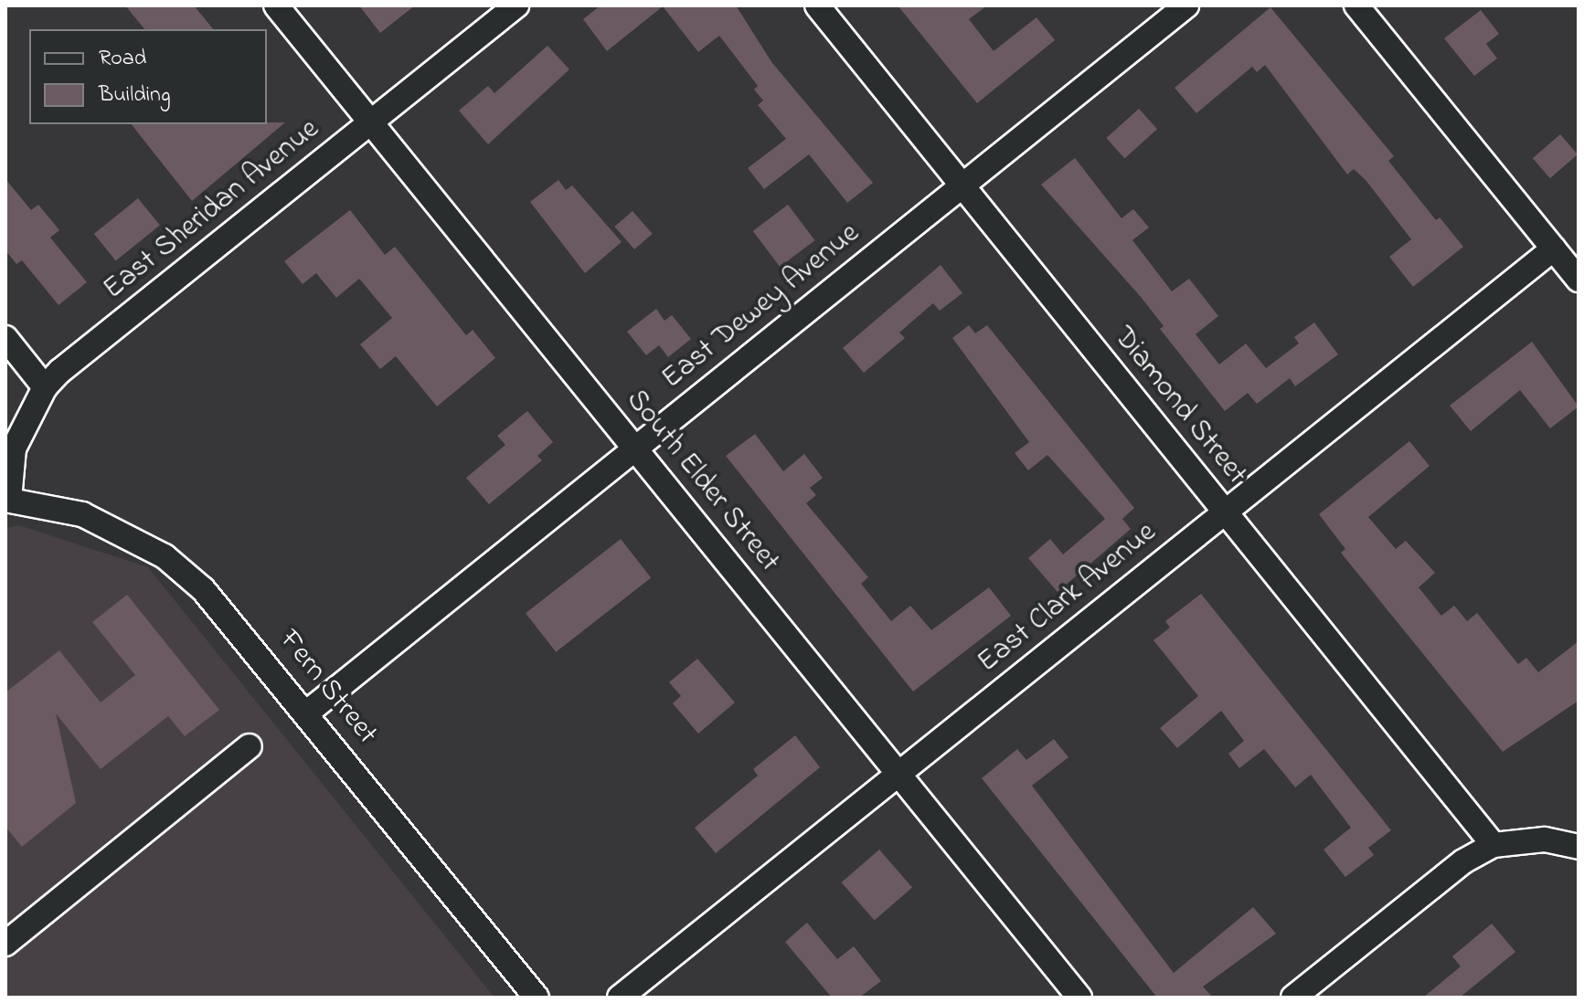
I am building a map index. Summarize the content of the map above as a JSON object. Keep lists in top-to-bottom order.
{
  "streets": {
    "street": [
      "East Sheridan Avenue",
      "East Dewey Avenue",
      "Diamond Street",
      "South Elder Street",
      "East Clark Avenue",
      "Fern Street"
    ]
  },
  "crossings": [
    ["East Sheridan Avenue", "South Elder Street"],
    ["East Sheridan Avenue", "Fern Street"],
    ["East Dewey Avenue", "Diamond Street"],
    ["East Dewey Avenue", "South Elder Street"],
    ["East Dewey Avenue", "Fern Street"],
    ["Diamond Street", "East Clark Avenue"],
    ["South Elder Street", "East Clark Avenue"]
  ],
  "legend": ["Road", "Building"]
}
